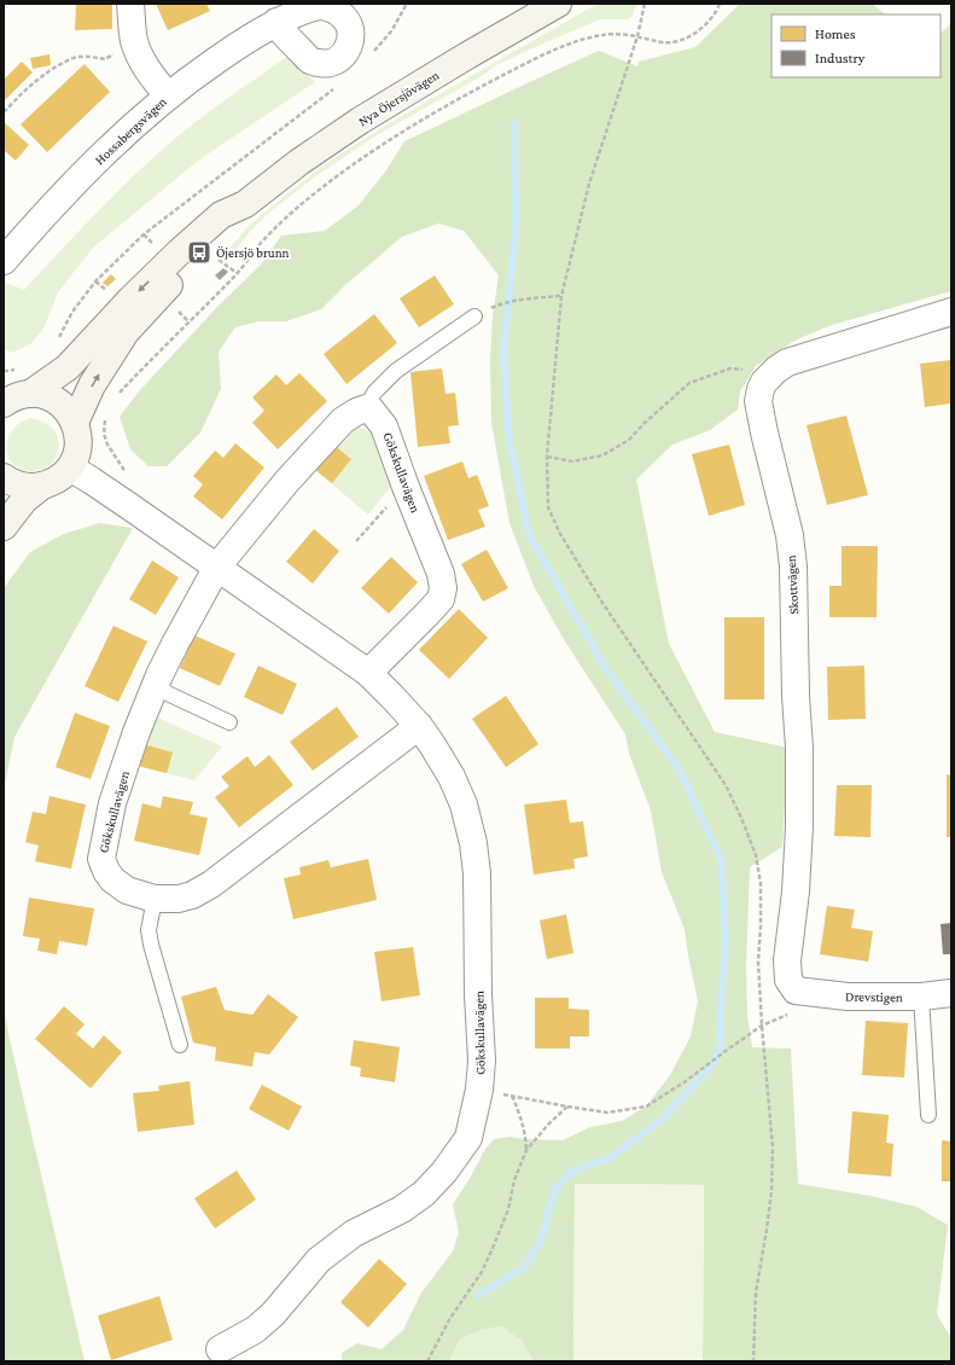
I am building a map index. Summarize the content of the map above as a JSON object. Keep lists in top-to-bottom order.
{
  "streets": {
    "street": [
      "Nya Öjersjövägen",
      "Hossabergsvägen",
      "Gökskullavägen",
      "Skottvägen",
      "Drevstigen"
    ]
  },
  "crossings": [
    ["Nya Öjersjövägen", "Gökskullavägen"],
    ["Skottvägen", "Drevstigen"]
  ],
  "places": {
    "bus stop": ["Öjersjö brunn"]
  },
  "legend": ["Homes", "Industry"]
}
